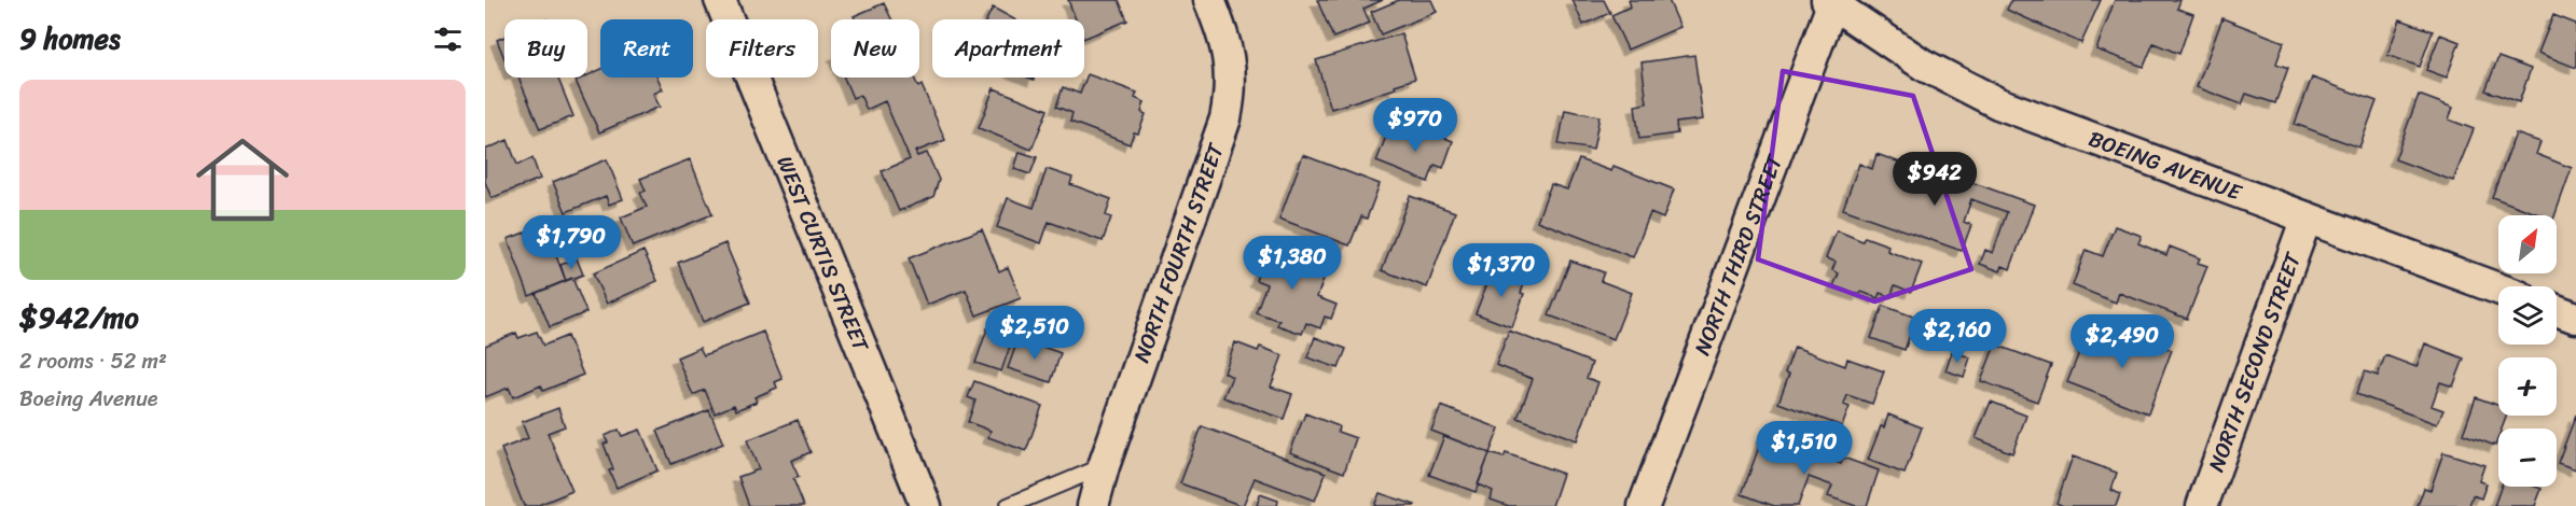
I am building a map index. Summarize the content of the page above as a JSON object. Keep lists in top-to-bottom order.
{
  "streets": {
    "street": [
      "BOEING AVENUE",
      "WEST CURTIS STREET",
      "NORTH FOURTH STREET",
      "NORTH THIRD STREET",
      "NORTH SECOND STREET"
    ]
  },
  "crossings": [
    ["BOEING AVENUE", "NORTH THIRD STREET"],
    ["BOEING AVENUE", "NORTH SECOND STREET"]
  ],
  "north": "top right",
  "page": {
    "heading": "9 homes",
    "chip": [
      "Buy",
      "Rent",
      "Filters",
      "New",
      "Apartment"
    ],
    "list": [
      {
        "name": "$942/mo",
        "note": "2 rooms · 52 m² · Boeing Avenue"
      }
    ],
    "price": [
      "$970",
      "$942",
      "$1,790",
      "$1,380",
      "$1,370",
      "$2,510",
      "$2,160",
      "$2,490",
      "$1,510"
    ],
    "map_buttons": ["+", "−"]
  }
}
